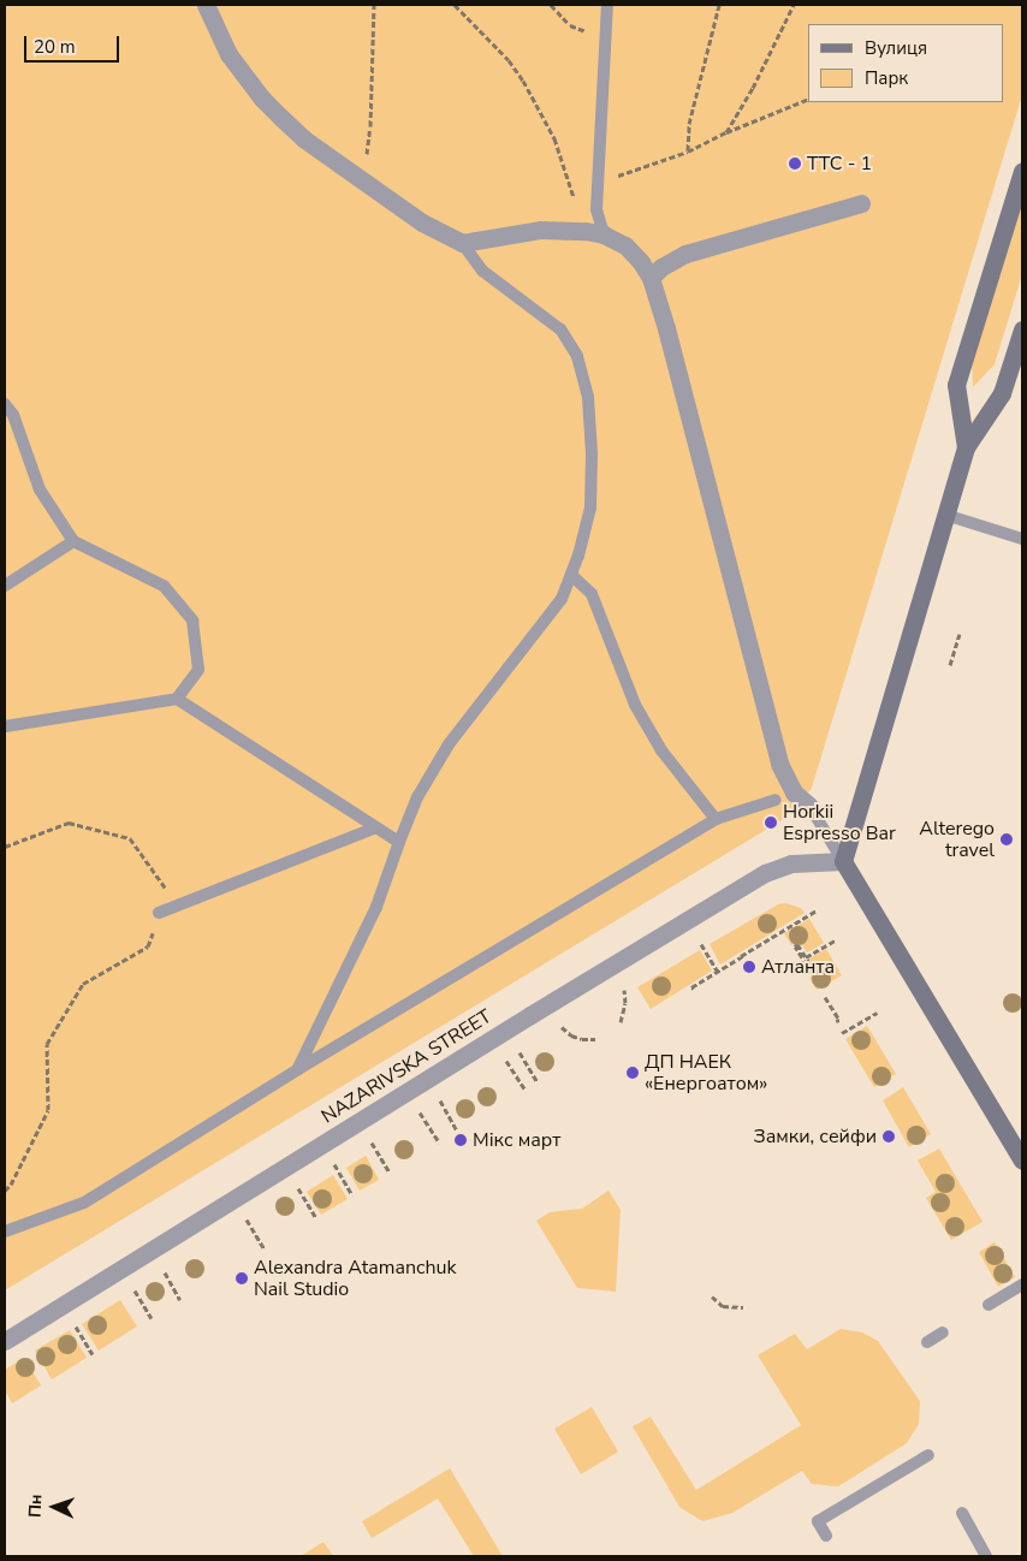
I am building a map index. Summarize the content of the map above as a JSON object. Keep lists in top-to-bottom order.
{
  "streets": {
    "street": ["NAZARIVSKA STREET"]
  },
  "places": [
    "ТТС - 1",
    "Horkii Espresso Bar",
    "Alterego travel",
    "Атланта",
    "ДП НАЕК «Енергоатом»",
    "Замки, сейфи",
    "Мікс март",
    "Alexandra Atamanchuk Nail Studio"
  ],
  "legend": ["Вулиця", "Парк"],
  "scale_bar": "20 m",
  "north": "left"
}
